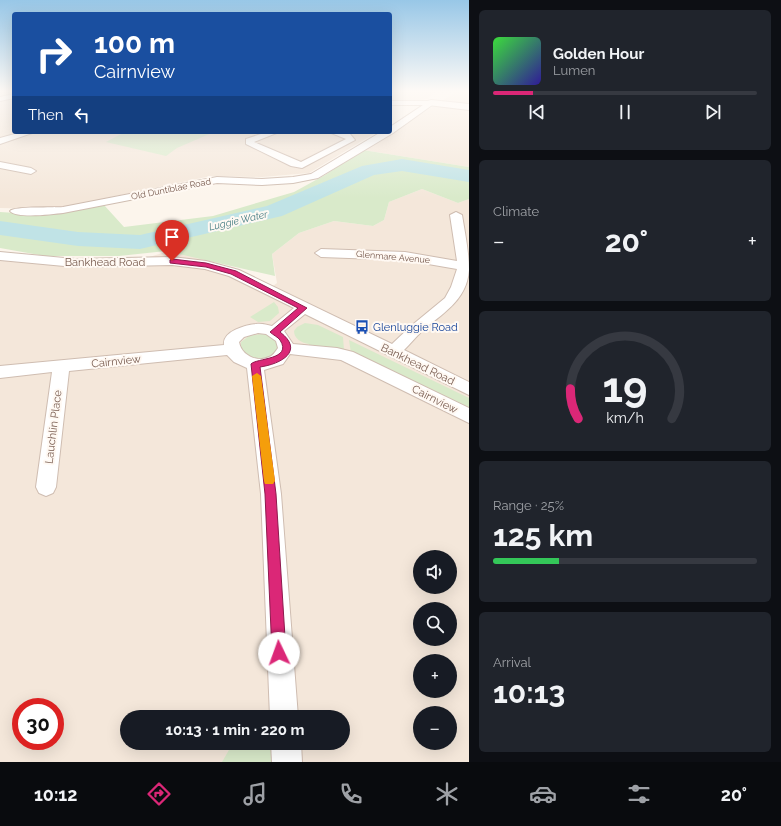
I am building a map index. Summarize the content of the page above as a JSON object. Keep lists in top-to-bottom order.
{
  "streets": {
    "street": [
      "Old Duntiblae Road",
      "Glenmare Avenue",
      "Bankhead Road",
      "Cairnview",
      "Lauchlin Place"
    ]
  },
  "crossings": [
    ["Cairnview", "Lauchlin Place"]
  ],
  "water": ["Luggie Water"],
  "places": {
    "bus stop": ["Glenluggie Road"]
  },
  "page": {
    "turn": ["100 m", "Cairnview"],
    "song": ["Golden Hour", "Lumen"],
    "then": "Then",
    "tile": [
      "Climate",
      ["Range · 25%", "125 km"],
      ["Arrival", "10:13"]
    ],
    "heat": ["−", "20°", "+"],
    "map_buttons": ["+", "−"],
    "limit": "30",
    "trip": "10:13 · 1 min · 220 m",
    "tabs": ["10:12", "20°"],
    "gauge": ["19", "km/h"]
  }
}
